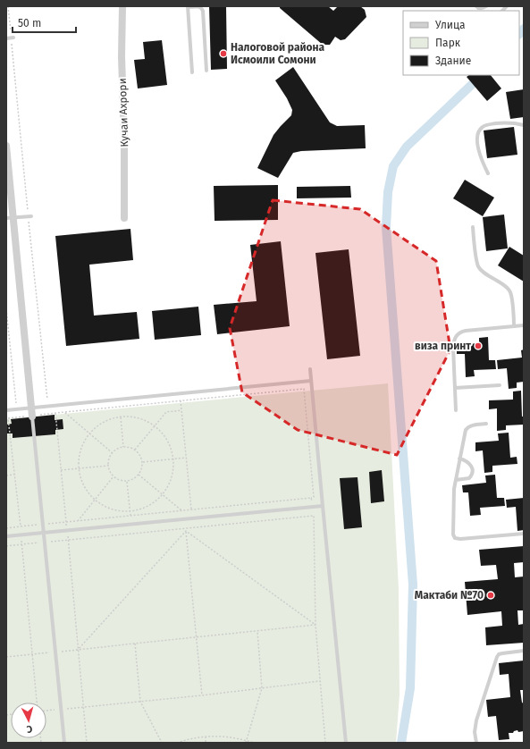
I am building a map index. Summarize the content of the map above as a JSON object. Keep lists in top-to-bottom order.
{
  "streets": {
    "street": ["Кучаи Ахрори"]
  },
  "places": ["Налоговой района Исмоили Сомони", "виза принт", "Мактаби №70"],
  "legend": ["Улица", "Парк", "Здание"],
  "scale_bar": "50 m",
  "north": "bottom"
}
